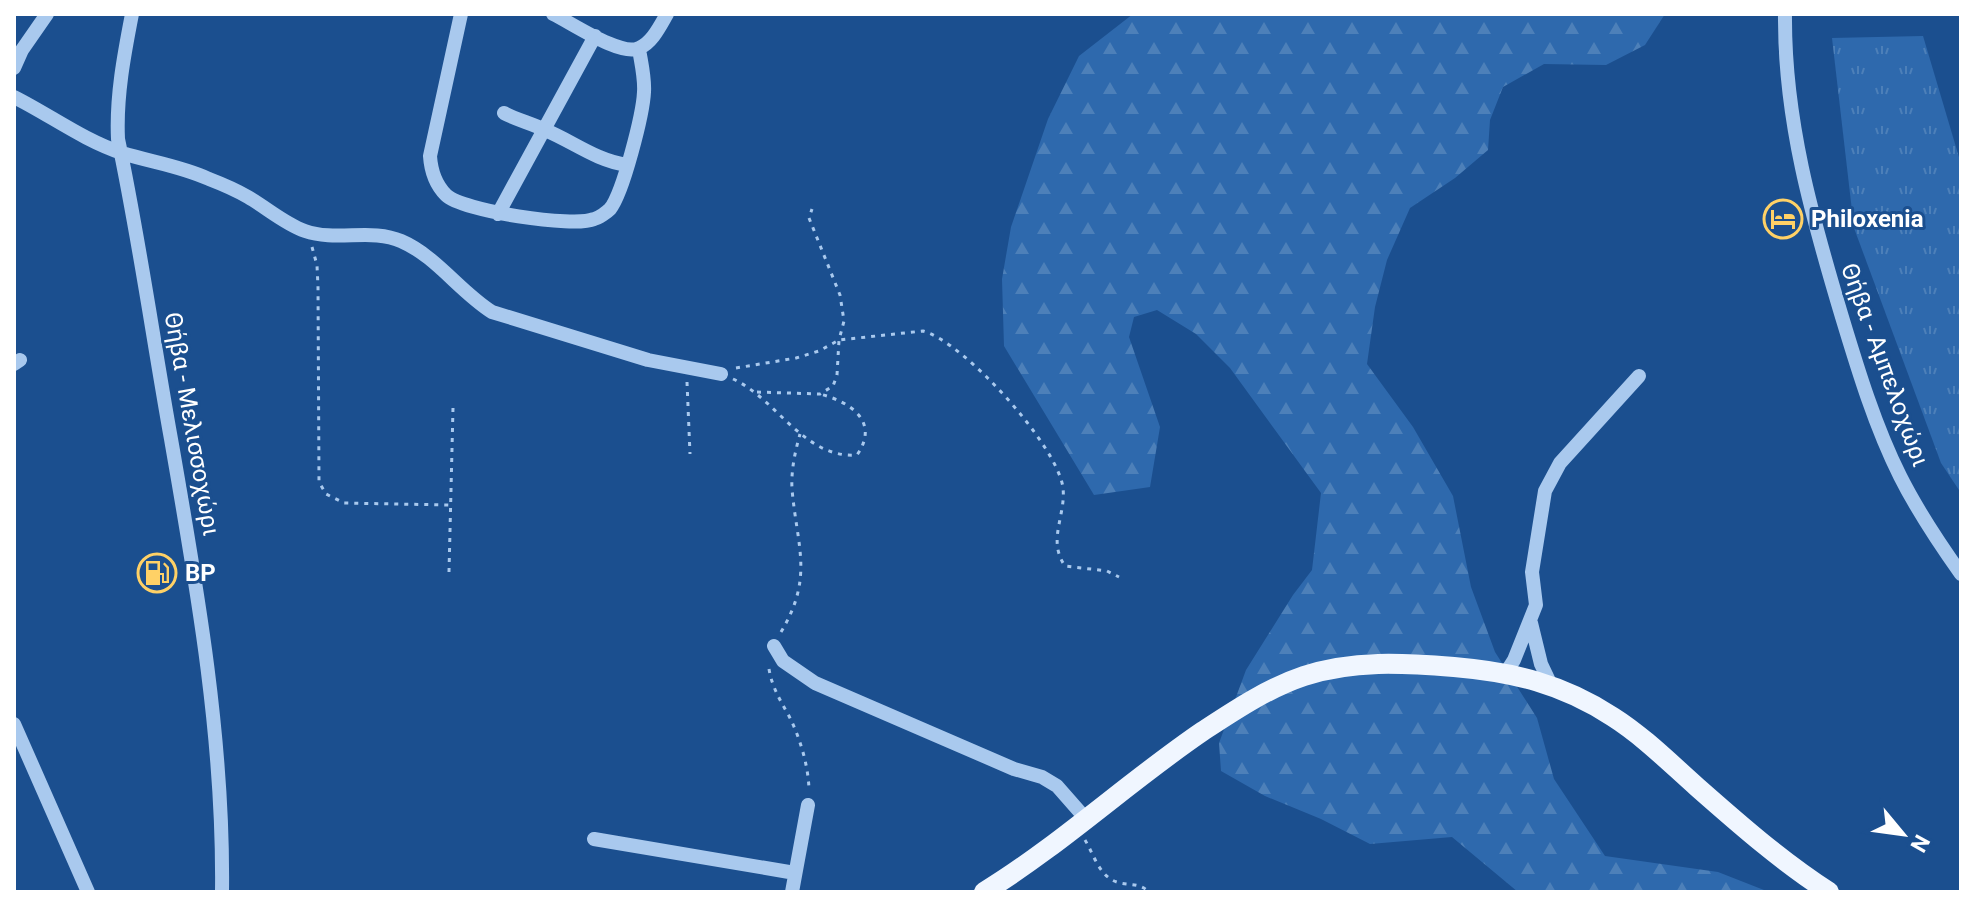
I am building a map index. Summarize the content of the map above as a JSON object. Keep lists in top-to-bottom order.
{
  "streets": {
    "street": ["Θήβα - Αμπελοχώρι", "Θήβα - Μελισσοχώρι"]
  },
  "places": {
    "hotel": ["Philoxenia"],
    "fuel station": ["BP"]
  },
  "north": "bottom right"
}
